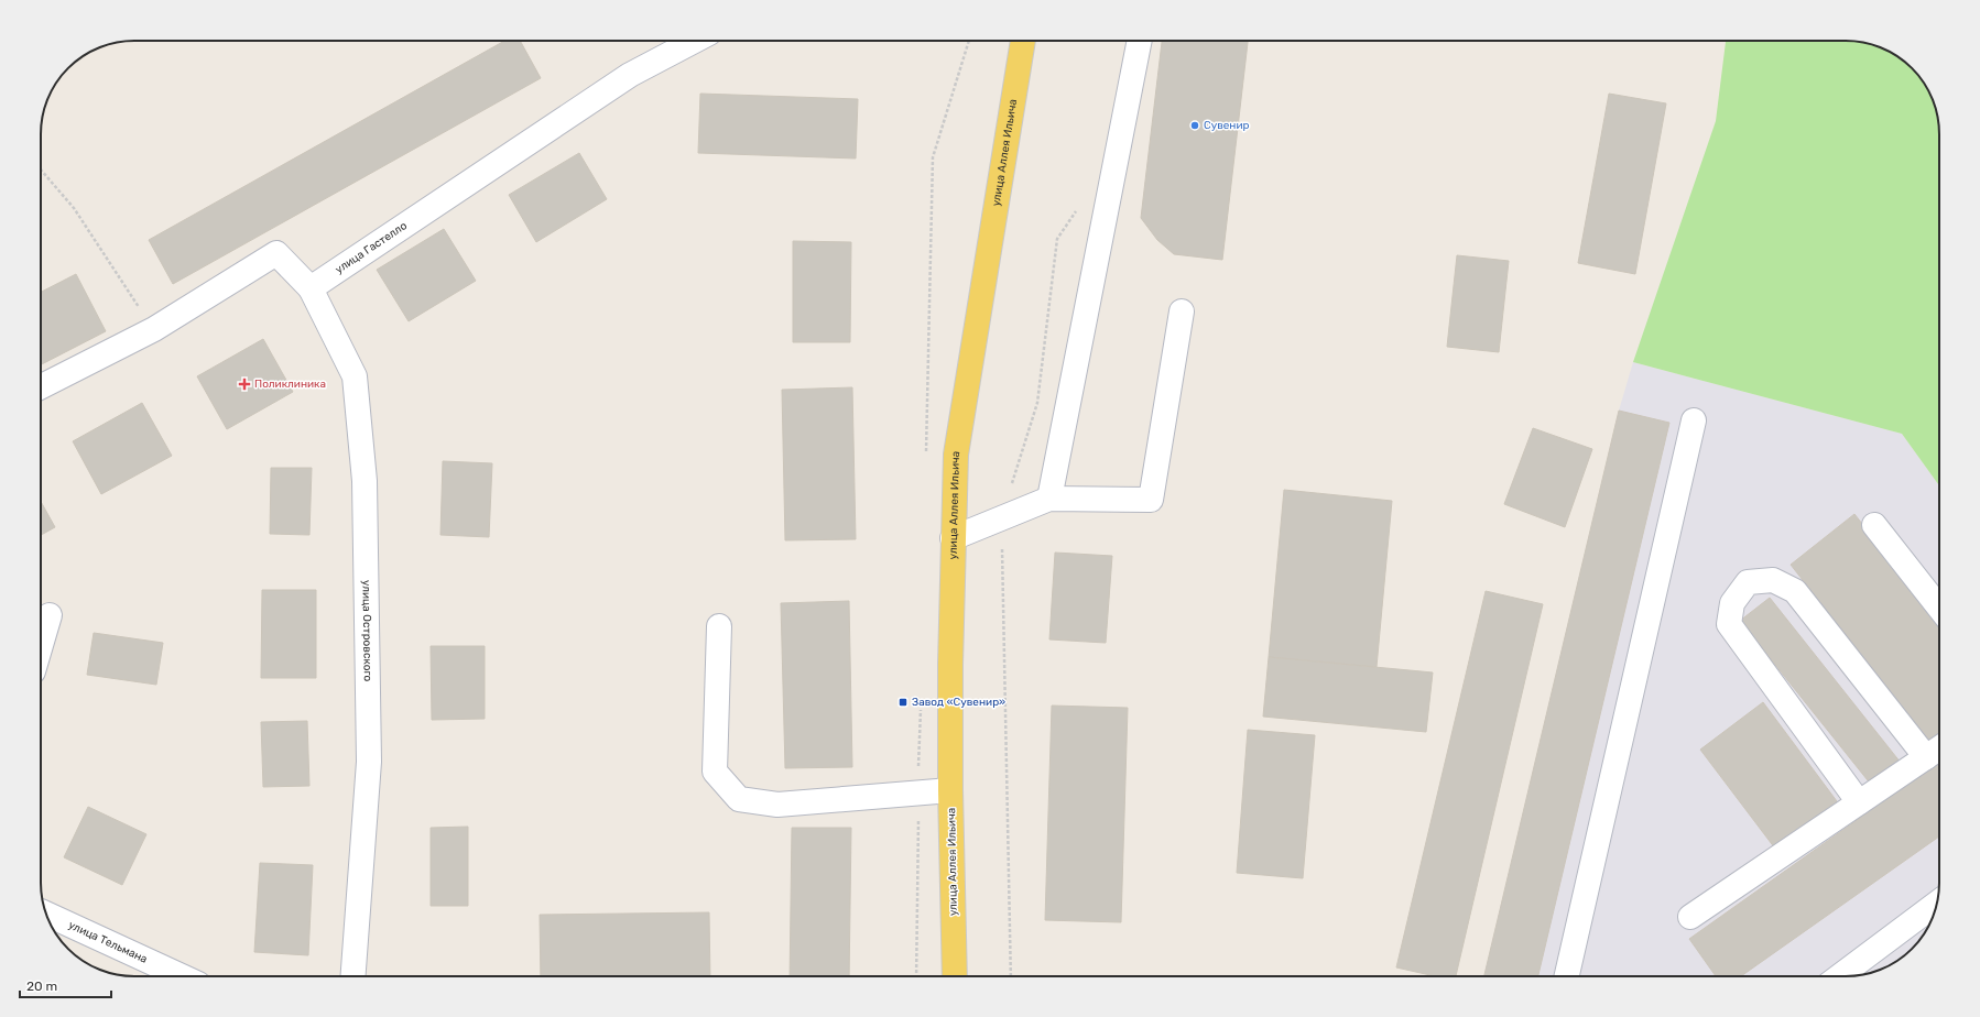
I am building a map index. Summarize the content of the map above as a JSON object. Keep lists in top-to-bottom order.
{
  "streets": {
    "main road": ["улица Аллея Ильича"],
    "street": ["улица Гастелло", "улица Островского", "улица Тельмана"]
  },
  "crossings": [
    ["улица Гастелло", "улица Островского"]
  ],
  "places": {
    "other": ["Сувенир"],
    "health": ["Поликлиника"],
    "transit": ["Завод «Сувенир»"]
  },
  "scale_bar": "20 m"
}
